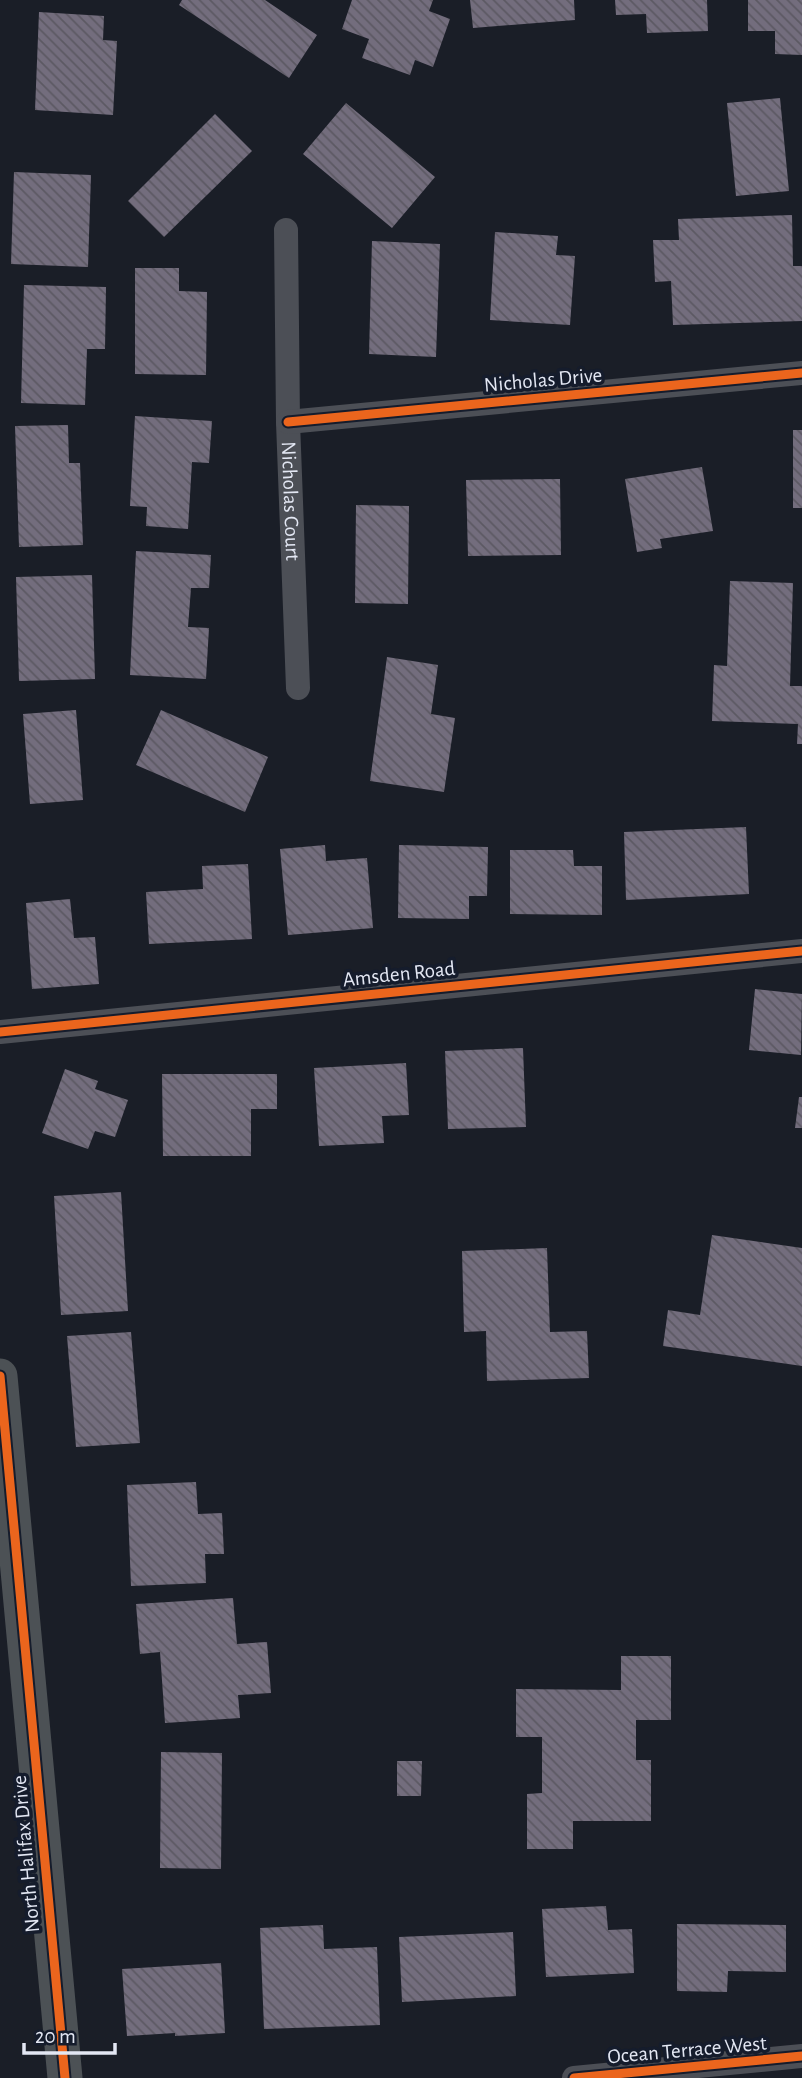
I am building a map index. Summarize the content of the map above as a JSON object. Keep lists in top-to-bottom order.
{
  "streets": {
    "street": [
      "Nicholas Drive",
      "Nicholas Court",
      "Amsden Road",
      "North Halifax Drive",
      "Ocean Terrace West"
    ]
  },
  "crossings": [
    ["Nicholas Drive", "Nicholas Court"]
  ],
  "scale_bar": "20 m"
}
